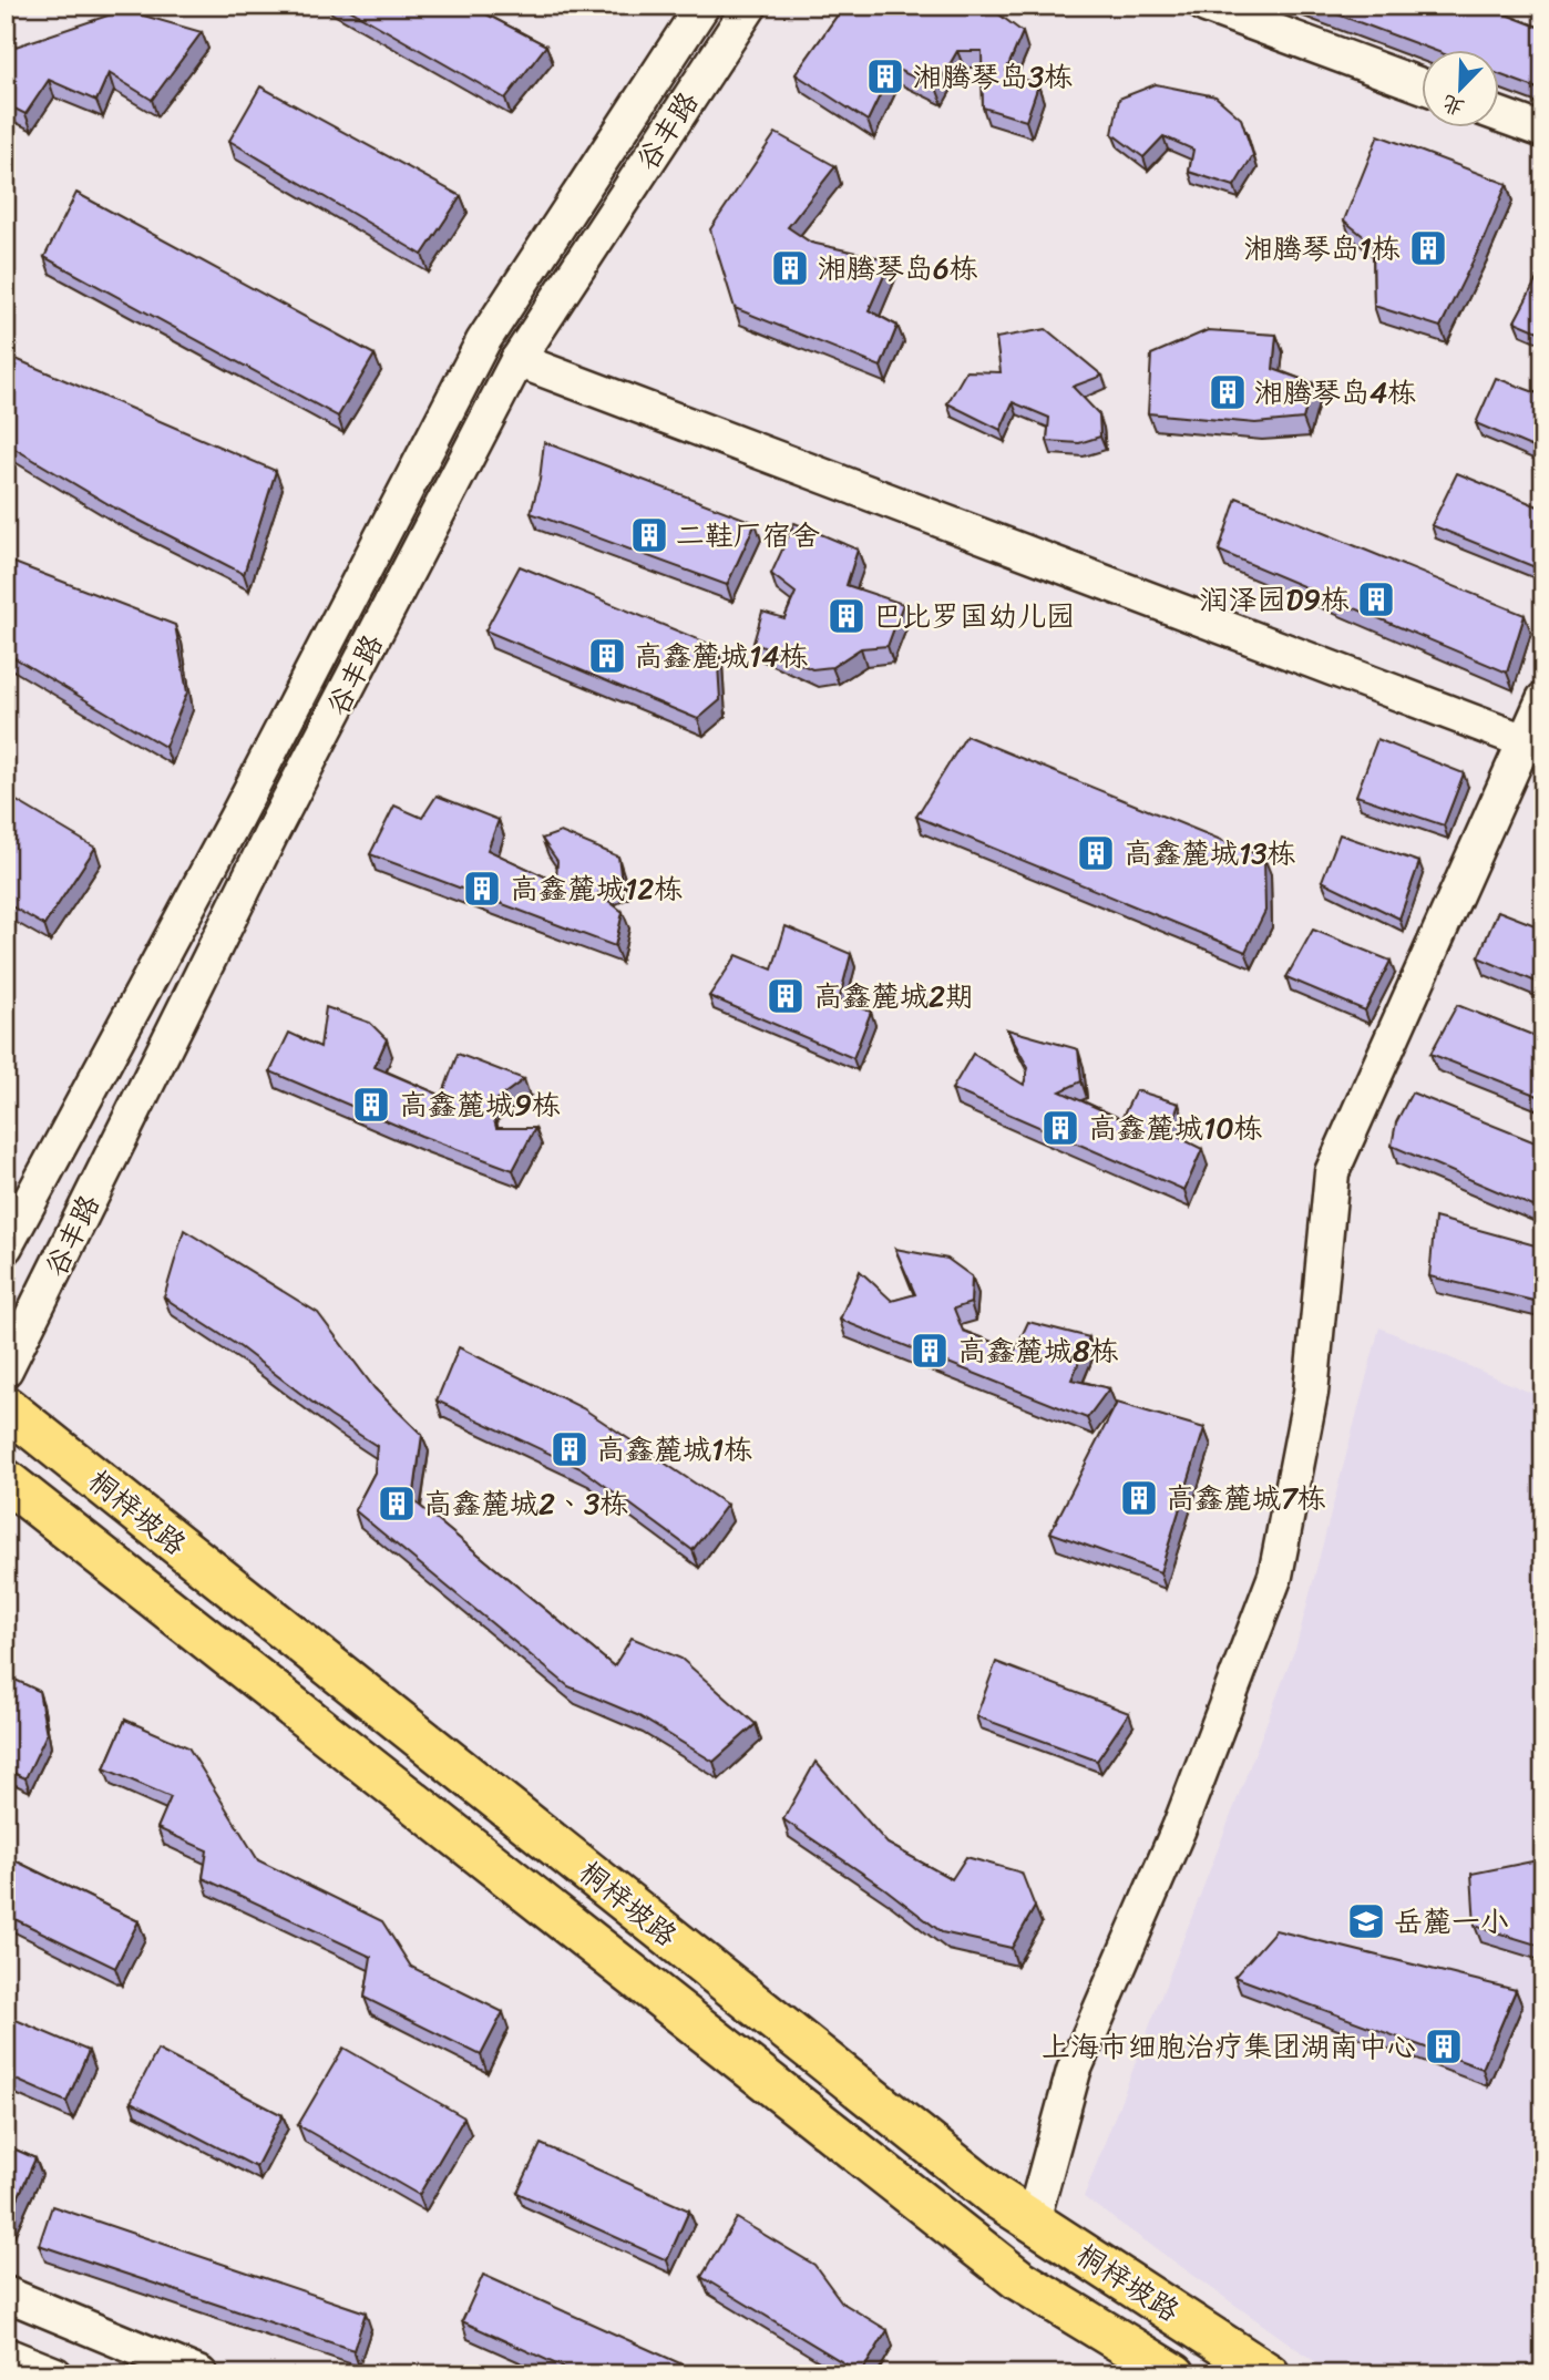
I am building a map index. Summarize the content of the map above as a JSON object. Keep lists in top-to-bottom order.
{
  "streets": {
    "main road": ["桐梓坡路"],
    "street": ["谷丰路"]
  },
  "places": {
    "building": [
      "湘腾琴岛3栋",
      "湘腾琴岛1栋",
      "湘腾琴岛6栋",
      "湘腾琴岛4栋",
      "二鞋厂宿舍",
      "润泽园D9栋",
      "巴比罗国幼儿园",
      "高鑫麓城14栋",
      "高鑫麓城13栋",
      "高鑫麓城12栋",
      "高鑫麓城2期",
      "高鑫麓城9栋",
      "高鑫麓城10栋",
      "高鑫麓城8栋",
      "高鑫麓城1栋",
      "高鑫麓城7栋",
      "高鑫麓城2、3栋",
      "上海市细胞治疗集团湖南中心"
    ],
    "school or university": ["岳麓一小"]
  },
  "north": "bottom left"
}
